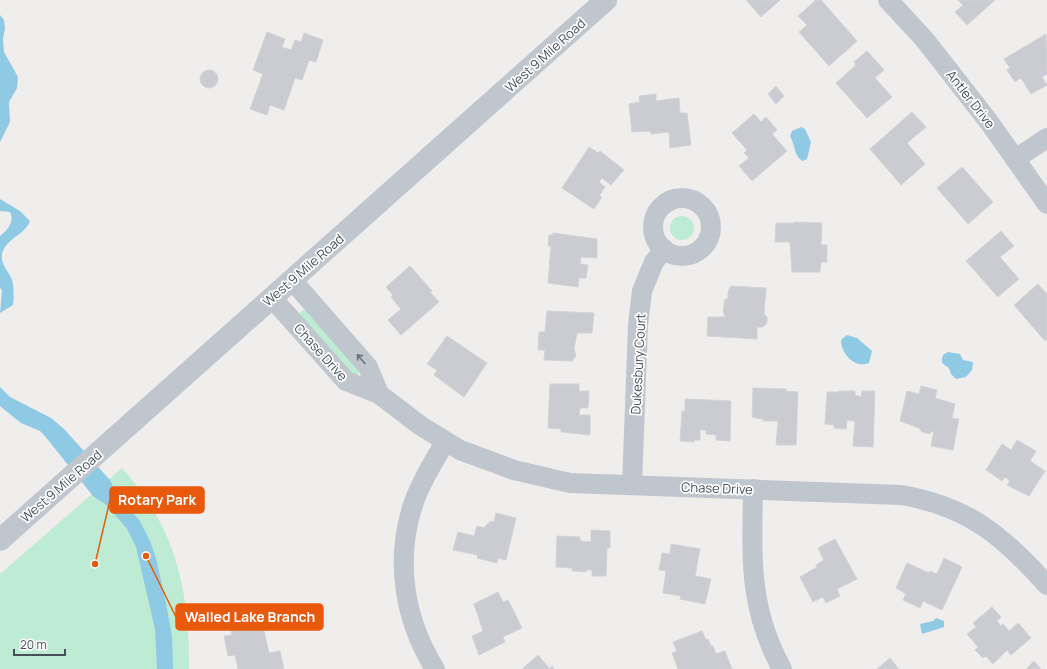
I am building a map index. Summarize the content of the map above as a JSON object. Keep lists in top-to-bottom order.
{
  "streets": {
    "street": [
      "West 9 Mile Road",
      "Antler Drive",
      "Chase Drive",
      "Dukesbury Court"
    ]
  },
  "crossings": [
    ["West 9 Mile Road", "Chase Drive"],
    ["Chase Drive", "Dukesbury Court"]
  ],
  "places": ["Walled Lake Branch", "Rotary Park"],
  "scale_bar": "20 m"
}
